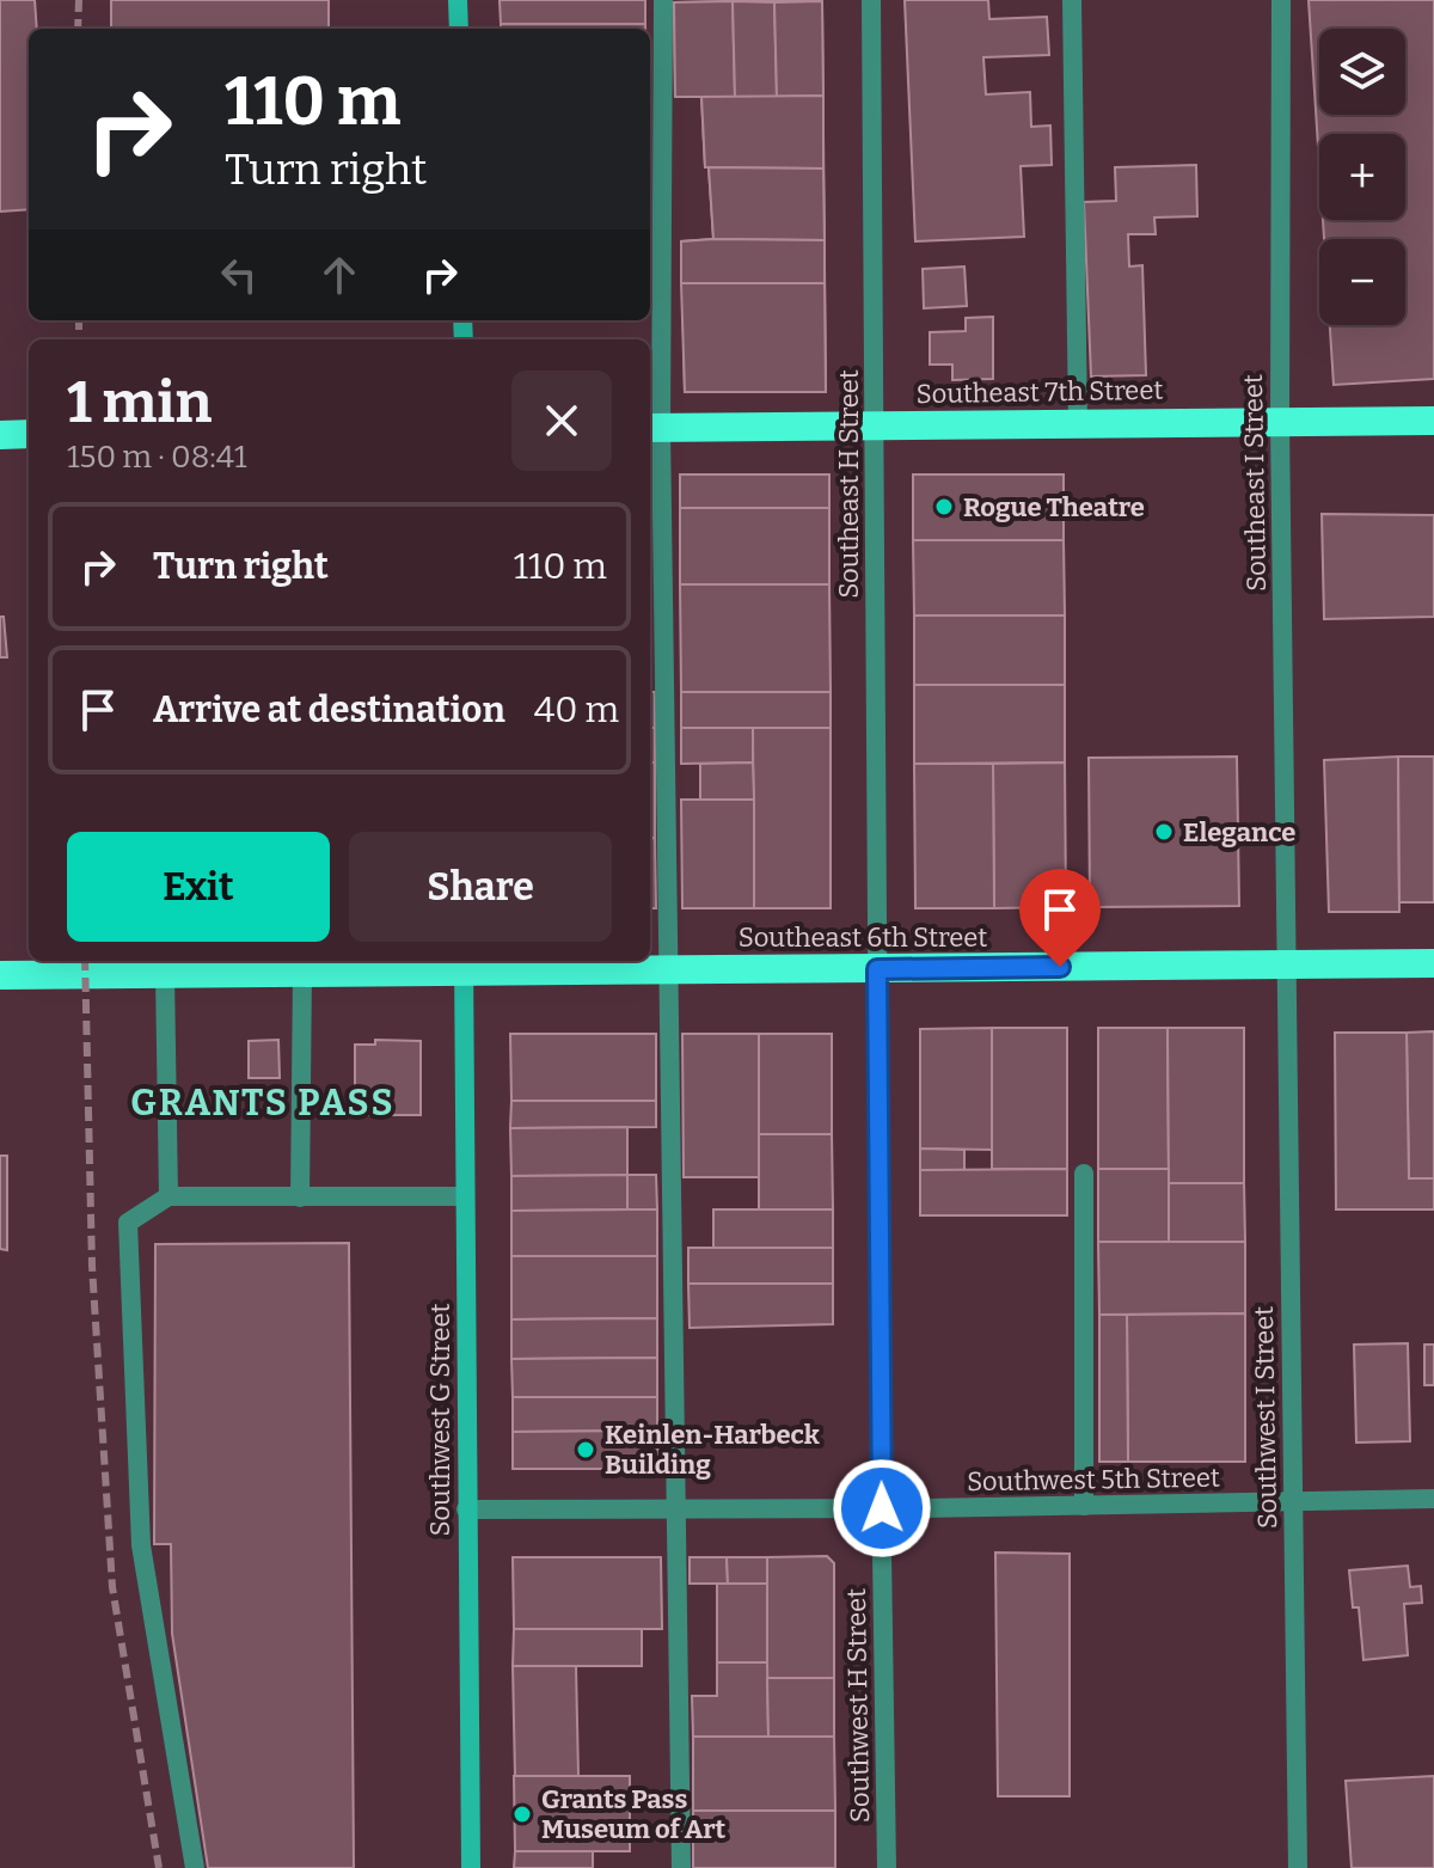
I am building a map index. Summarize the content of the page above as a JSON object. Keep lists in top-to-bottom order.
{
  "streets": {
    "highway": ["Southeast 7th Street", "Southeast 6th Street"],
    "street": [
      "Southeast I Street",
      "Southeast H Street",
      "Southwest I Street",
      "Southwest G Street",
      "Southwest 5th Street",
      "Southwest H Street"
    ]
  },
  "crossings": [
    ["Southeast 7th Street", "Southeast I Street"],
    ["Southeast 7th Street", "Southeast H Street"],
    ["Southeast I Street", "Southeast 6th Street"],
    ["Southeast I Street", "Southwest I Street"],
    ["Southeast H Street", "Southeast 6th Street"],
    ["Southeast H Street", "Southwest H Street"],
    ["Southeast 6th Street", "Southwest I Street"],
    ["Southeast 6th Street", "Southwest G Street"],
    ["Southeast 6th Street", "Southwest H Street"],
    ["Southwest I Street", "Southwest 5th Street"],
    ["Southwest G Street", "Southwest 5th Street"],
    ["Southwest 5th Street", "Southwest H Street"]
  ],
  "districts": ["GRANTS PASS"],
  "places": [
    "Rogue Theatre",
    "Elegance",
    "Keinlen-Harbeck Building",
    "Grants Pass Museum of Art"
  ],
  "page": {
    "map_buttons": ["+", "−"],
    "turn": ["110 m", "Turn right"],
    "heading": ["1 min", "150 m · 08:41"],
    "list": [
      {
        "name": "Turn right",
        "value": "110 m"
      },
      {
        "name": "Arrive at destination",
        "value": "40 m"
      }
    ],
    "buttons": ["Exit", "Share"]
  }
}
